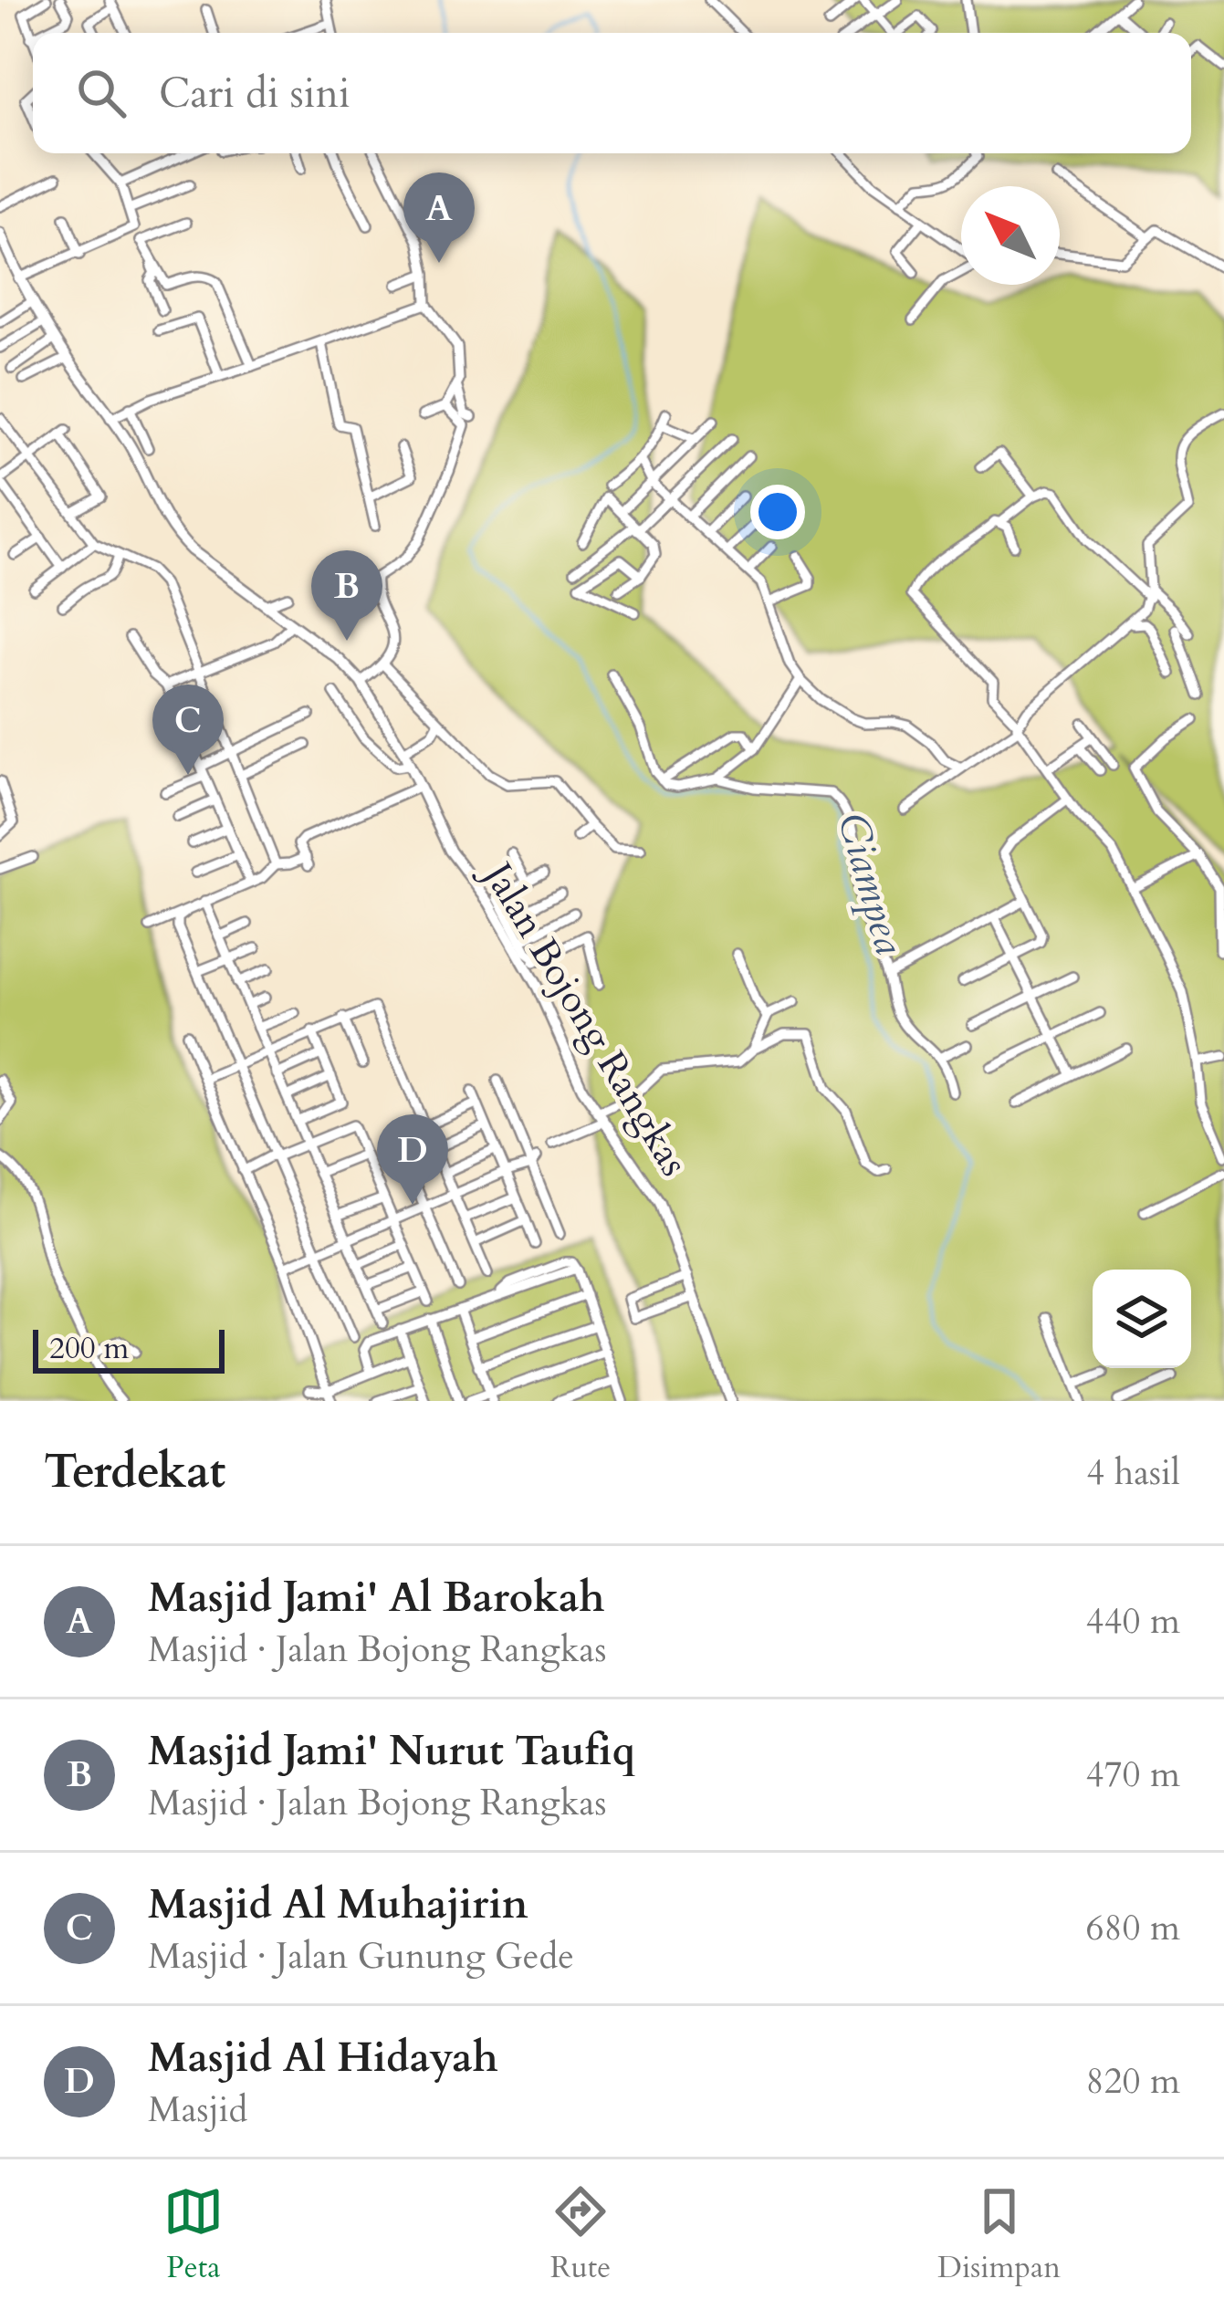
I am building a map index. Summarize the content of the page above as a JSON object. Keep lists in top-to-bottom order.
{
  "streets": {
    "main road": ["Jalan Bojong Rangkas"]
  },
  "water": ["Ciampea"],
  "scale_bar": "200 m",
  "north": "top left",
  "page": {
    "search": "Cari di sini",
    "pins": [
      "A",
      "B",
      "C",
      "D"
    ],
    "scale": "200 m",
    "heading": ["Terdekat", "4 hasil"],
    "list": [
      {
        "mark": "A",
        "name": "Masjid Jami' Al Barokah",
        "note": "Masjid · Jalan Bojong Rangkas",
        "value": "440 m"
      },
      {
        "mark": "B",
        "name": "Masjid Jami' Nurut Taufiq",
        "note": "Masjid · Jalan Bojong Rangkas",
        "value": "470 m"
      },
      {
        "mark": "C",
        "name": "Masjid Al Muhajirin",
        "note": "Masjid · Jalan Gunung Gede",
        "value": "680 m"
      },
      {
        "mark": "D",
        "name": "Masjid Al Hidayah",
        "note": "Masjid",
        "value": "820 m"
      }
    ],
    "nav": ["Peta", "Rute", "Disimpan"]
  }
}
